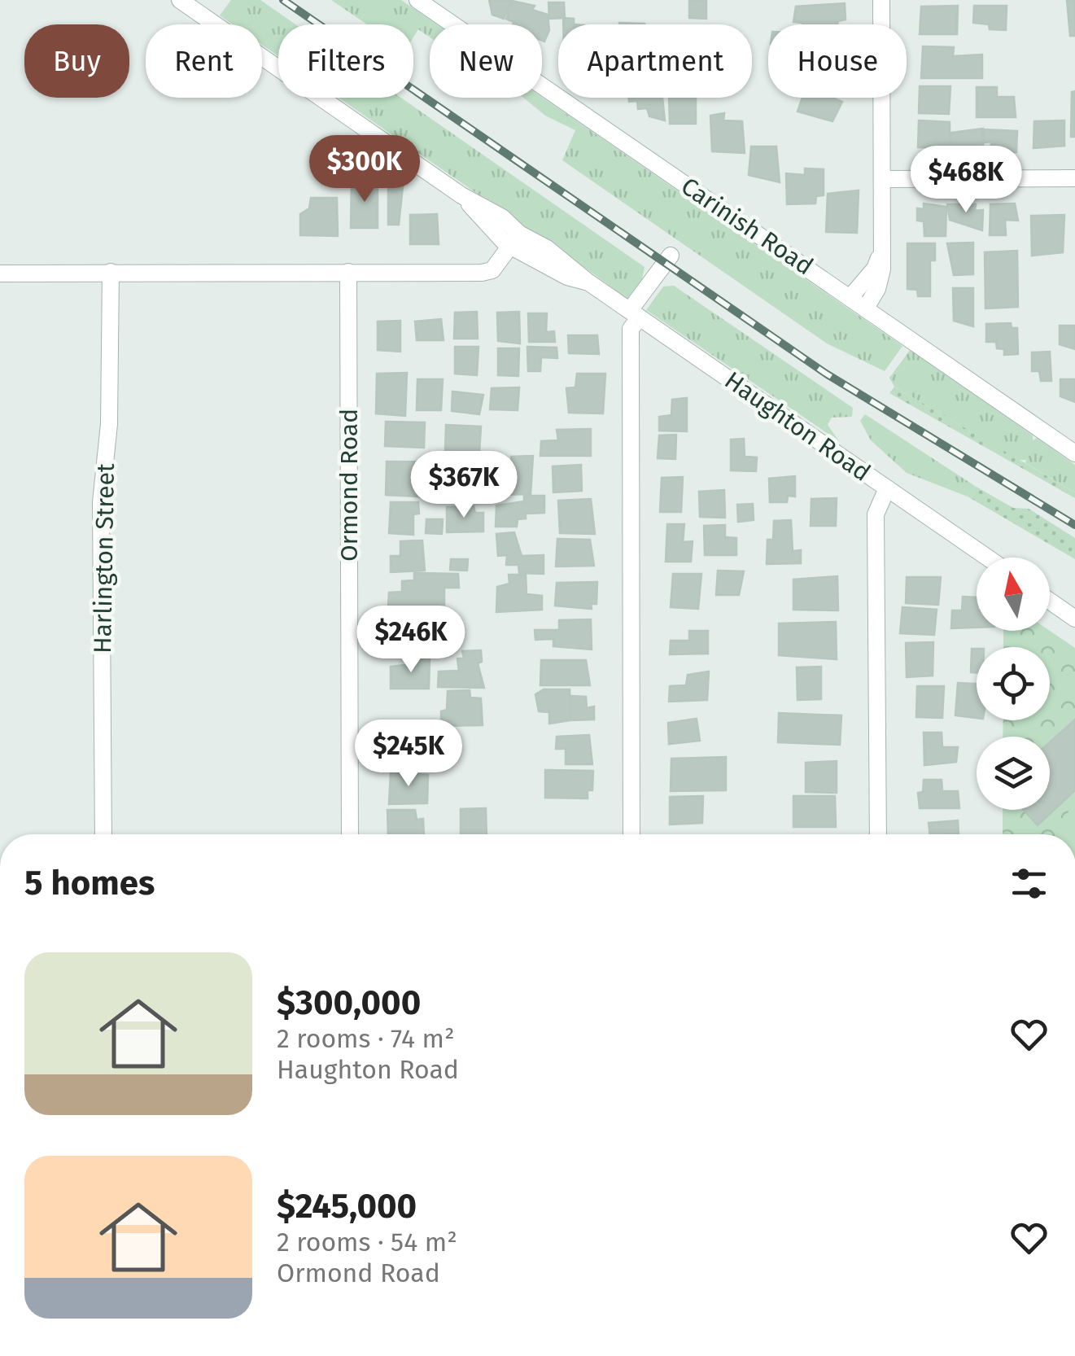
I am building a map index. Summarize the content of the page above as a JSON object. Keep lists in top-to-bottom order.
{
  "streets": {
    "street": [
      "Carinish Road",
      "Haughton Road",
      "Ormond Road",
      "Harlington Street"
    ]
  },
  "north": "top",
  "page": {
    "chip": [
      "Buy",
      "Rent",
      "Filters",
      "New",
      "Apartment",
      "House"
    ],
    "price": [
      "$300K",
      "$468K",
      "$367K",
      "$246K",
      "$245K"
    ],
    "heading": "5 homes",
    "list": [
      {
        "name": "$300,000",
        "note": "2 rooms · 74 m² · Haughton Road"
      },
      {
        "name": "$245,000",
        "note": "2 rooms · 54 m² · Ormond Road"
      }
    ]
  }
}
